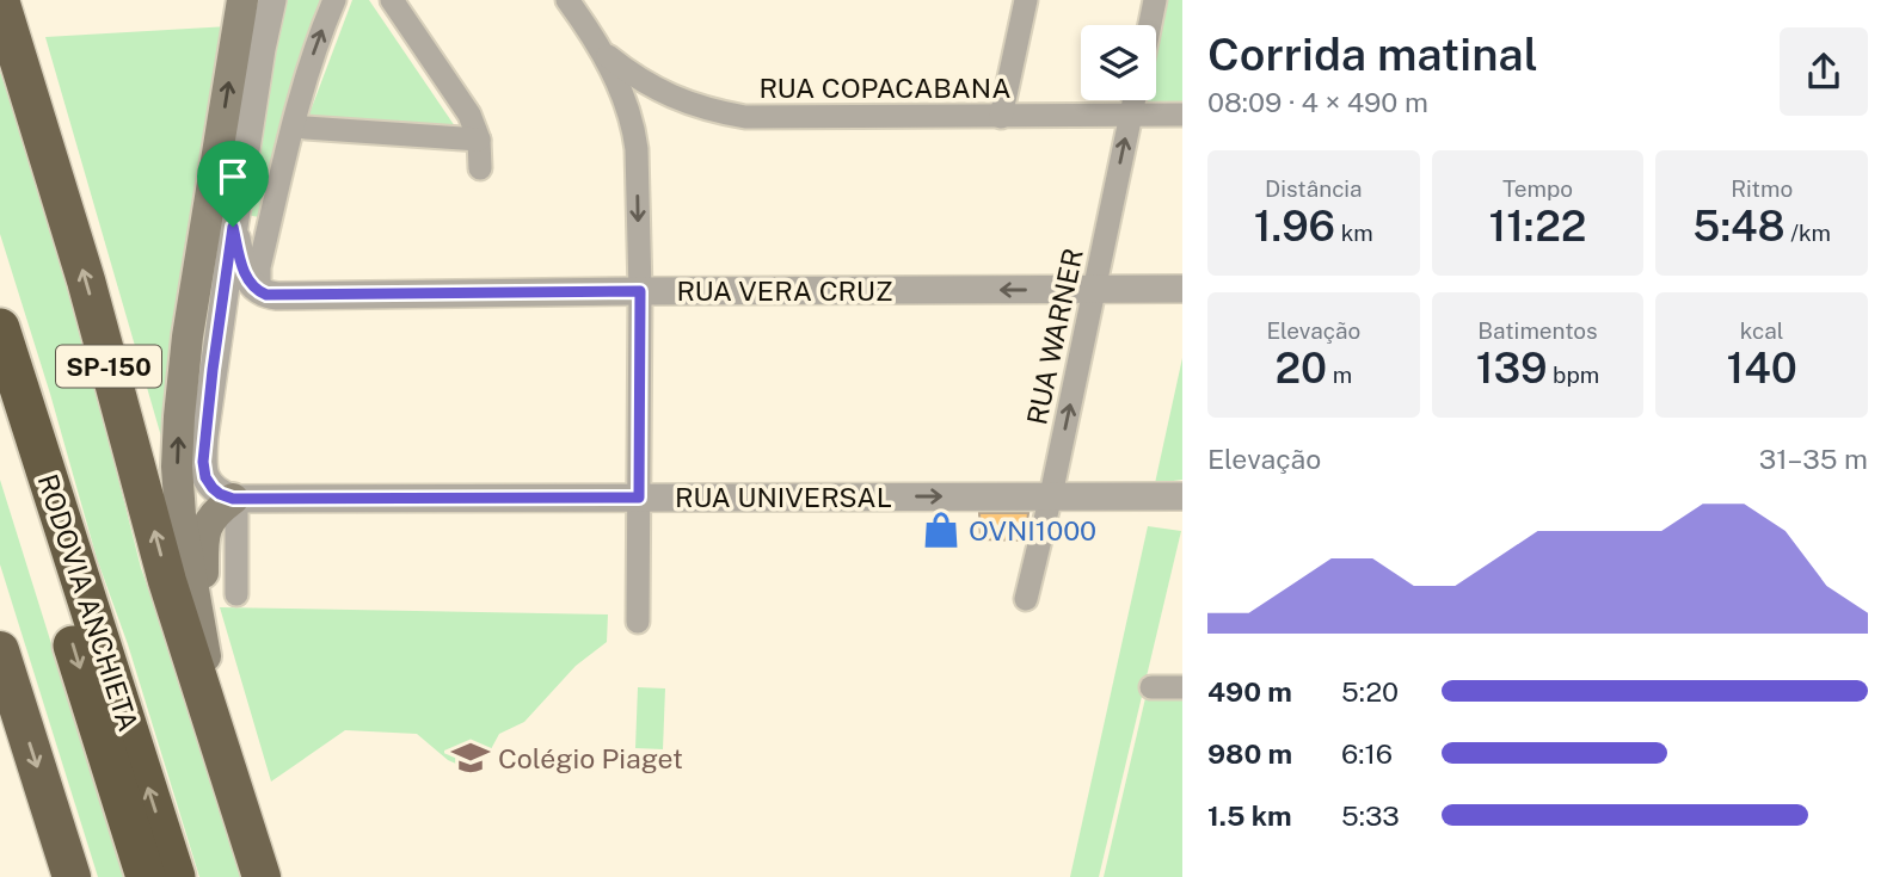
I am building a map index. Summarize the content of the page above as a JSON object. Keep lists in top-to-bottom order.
{
  "streets": {
    "highway": ["SP-150", "RODOVIA ANCHIETA"],
    "street": [
      "RUA COPACABANA",
      "RUA VERA CRUZ",
      "RUA WARNER",
      "RUA UNIVERSAL"
    ]
  },
  "crossings": [
    ["RUA COPACABANA", "RUA WARNER"],
    ["RUA VERA CRUZ", "RUA WARNER"],
    ["RUA WARNER", "RUA UNIVERSAL"]
  ],
  "one_way": ["RUA VERA CRUZ", "RUA WARNER", "RUA UNIVERSAL"],
  "places": {
    "shop": ["OVNI1000"],
    "school or university": ["Colégio Piaget"]
  },
  "page": {
    "heading": ["Corrida matinal", "08:09 · 4 × 490 m"],
    "stats": [
      ["Distância", "1.96 km"],
      ["Tempo", "11:22"],
      ["Ritmo", "5:48 /km"],
      ["Elevação", "20 m"],
      ["Batimentos", "139 bpm"],
      ["kcal", "140"]
    ],
    "chart": ["Elevação", "31–35 m"],
    "list": [
      {
        "name": "490 m",
        "note": "5:20"
      },
      {
        "name": "980 m",
        "note": "6:16"
      },
      {
        "name": "1.5 km",
        "note": "5:33"
      }
    ]
  }
}
